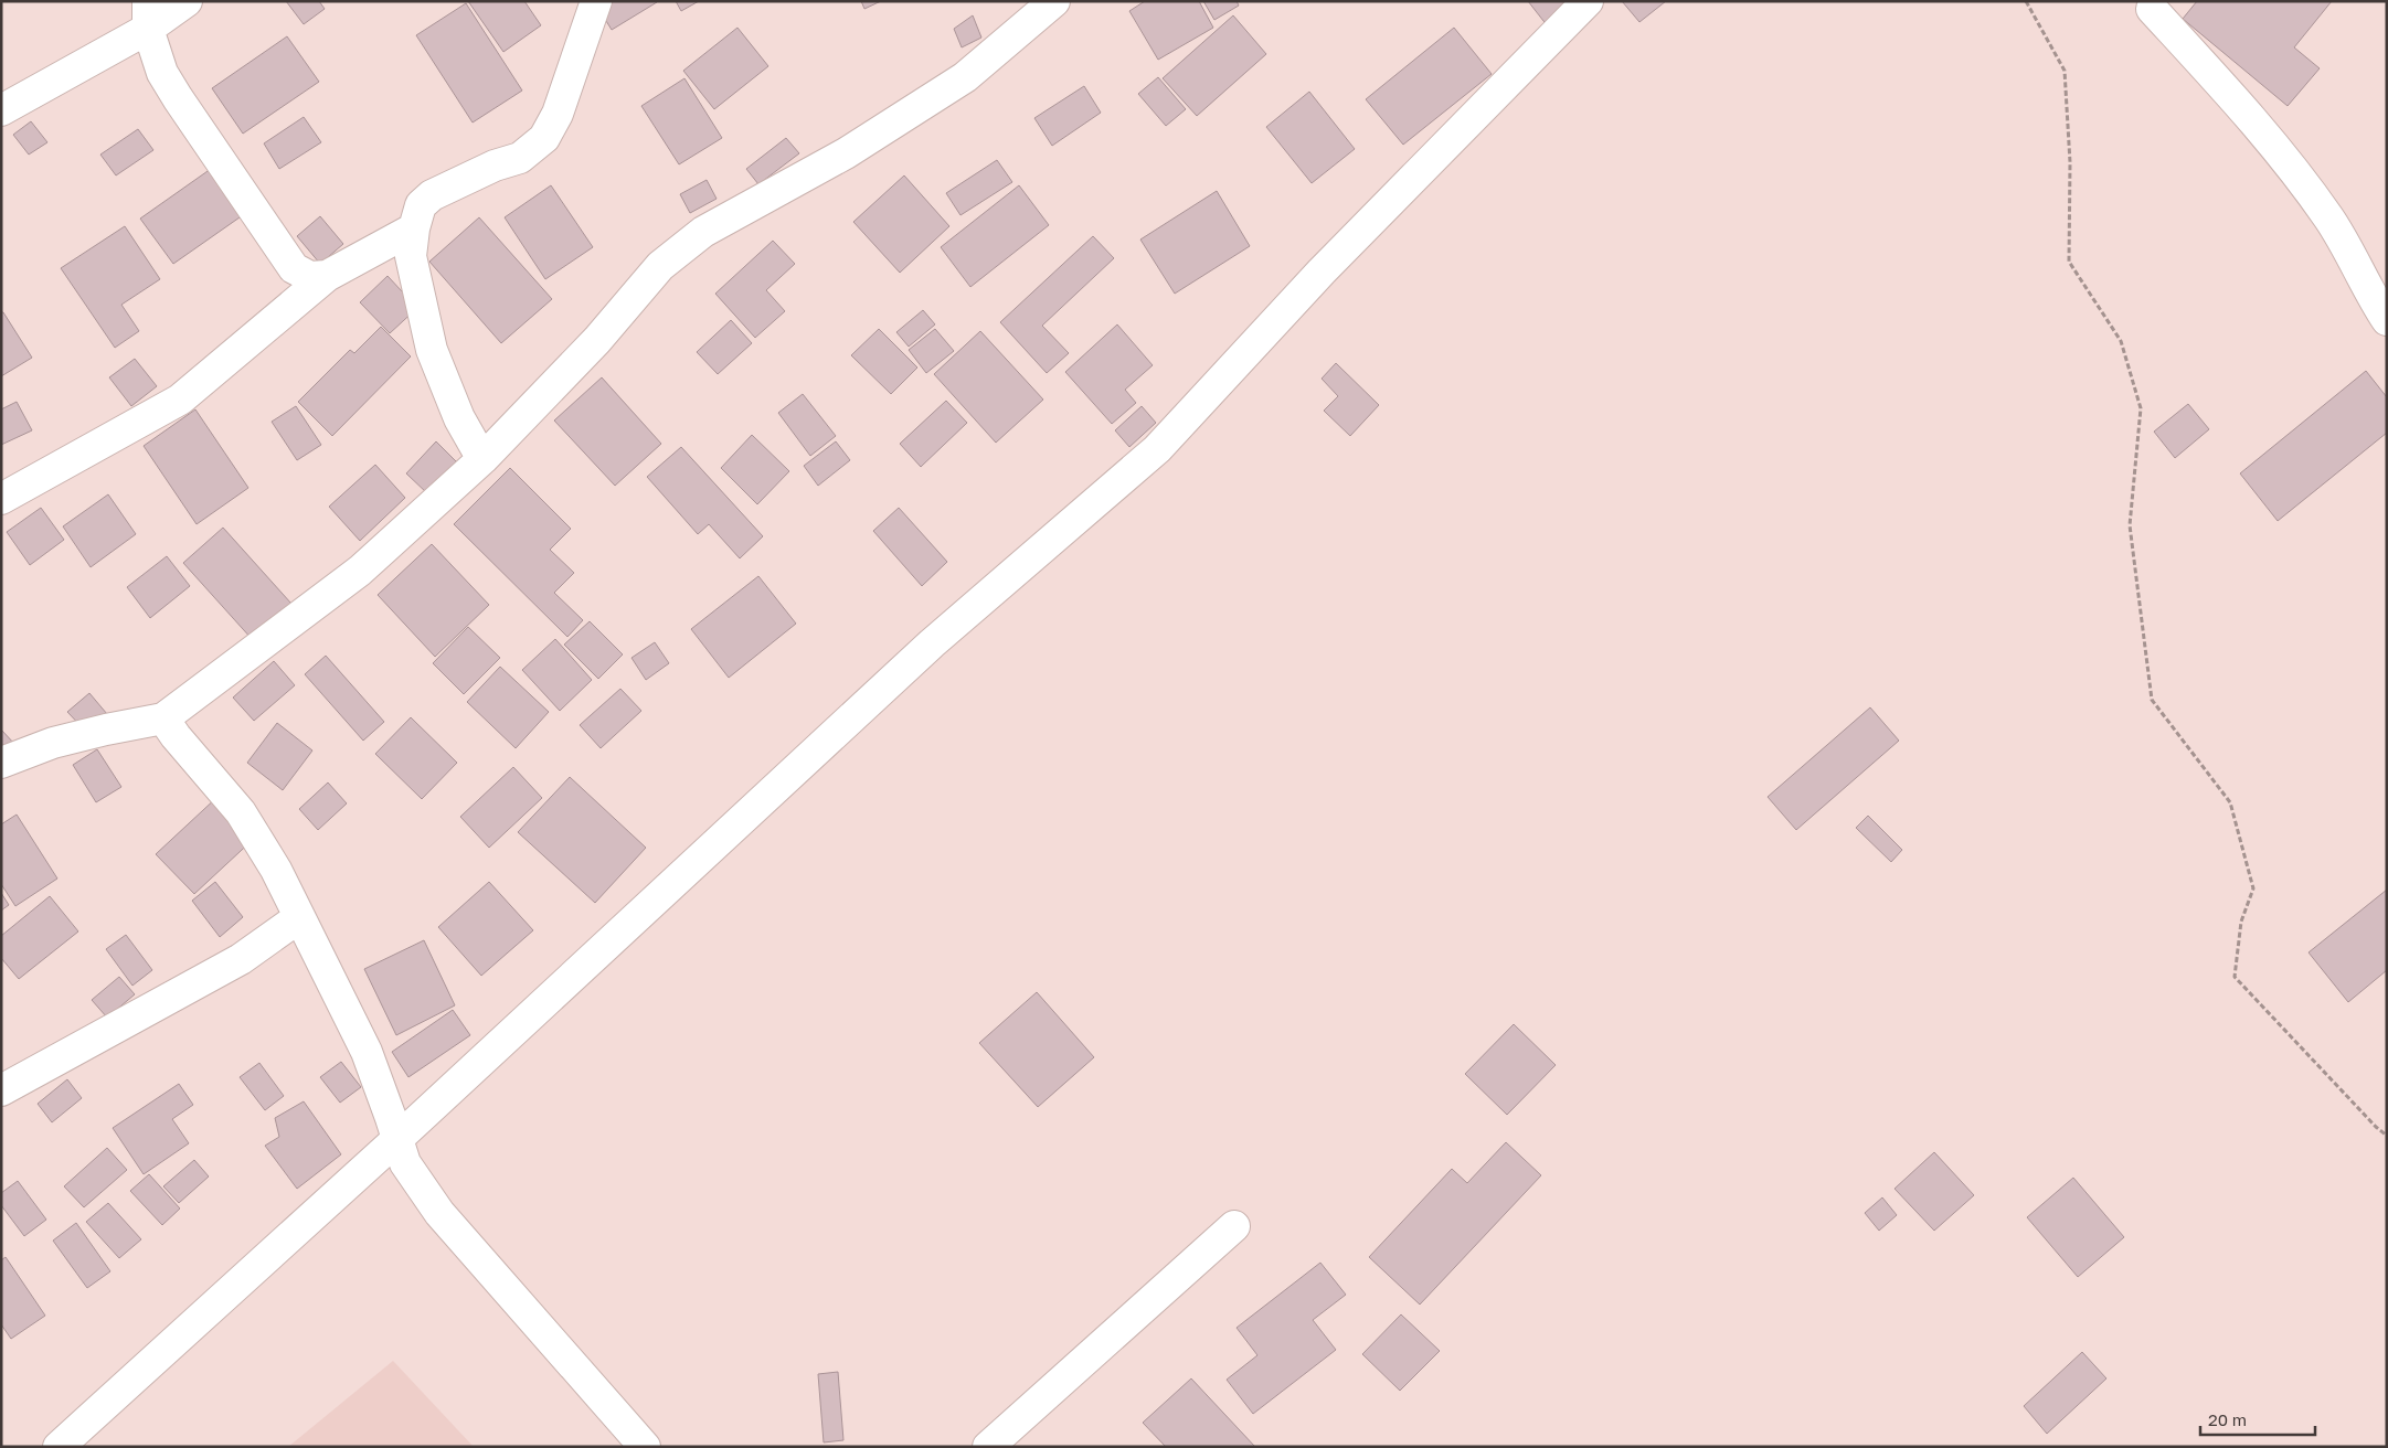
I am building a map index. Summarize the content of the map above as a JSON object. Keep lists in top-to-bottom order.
{
  "scale_bar": "20 m"
}
